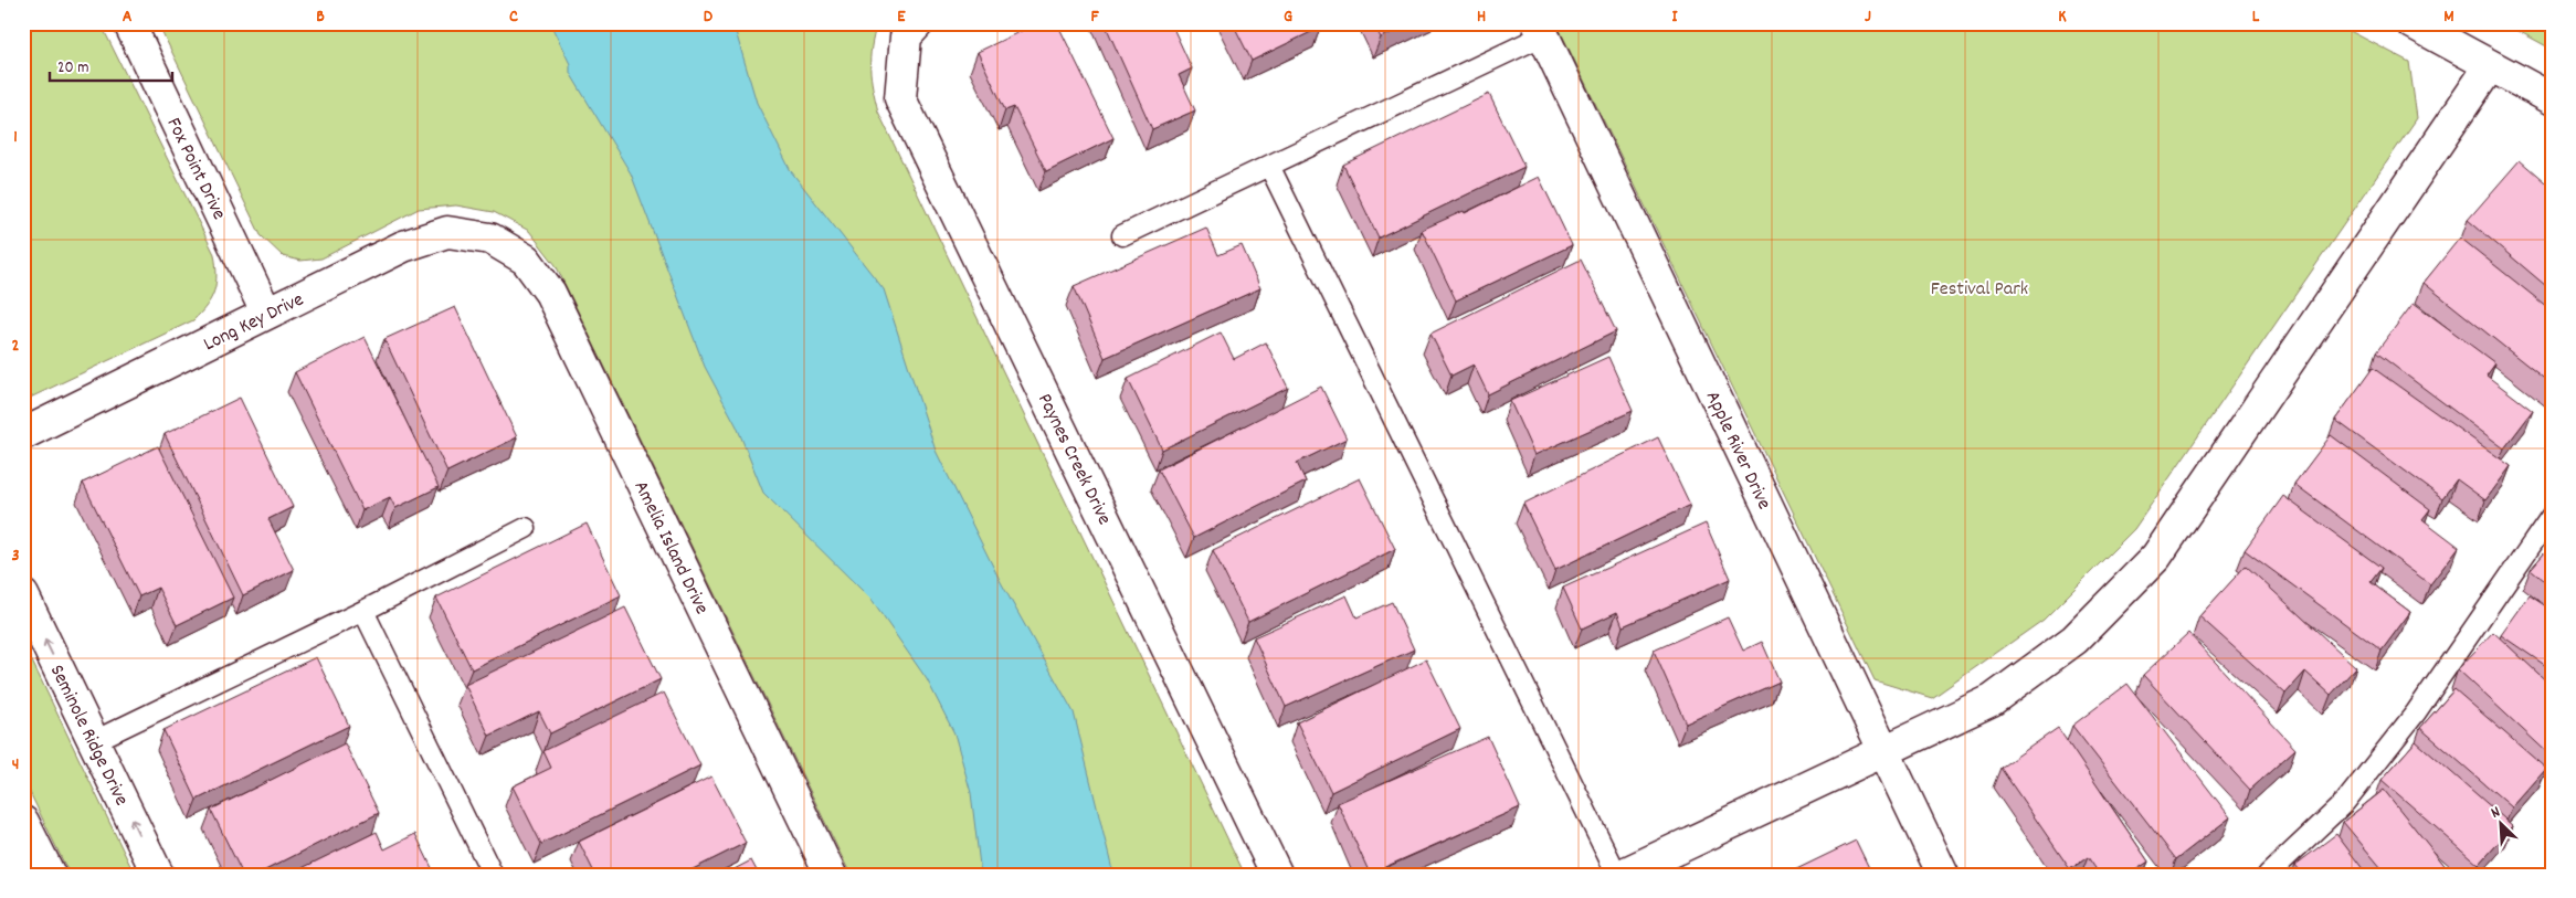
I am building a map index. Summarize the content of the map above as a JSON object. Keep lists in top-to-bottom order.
{
  "streets": {
    "street": [
      "Fox Point Drive",
      "Long Key Drive",
      "Apple River Drive",
      "Paynes Creek Drive",
      "Amelia Island Drive",
      "Seminole Ridge Drive"
    ]
  },
  "crossings": [
    ["Fox Point Drive", "Long Key Drive"],
    ["Long Key Drive", "Amelia Island Drive"]
  ],
  "one_way": ["Seminole Ridge Drive"],
  "parks": ["Festival Park"],
  "scale_bar": "20 m",
  "north": "top left",
  "grid": {
    "columns": [
      "A",
      "B",
      "C",
      "D",
      "E",
      "F",
      "G",
      "H",
      "I",
      "J",
      "K",
      "L",
      "M"
    ],
    "rows": [
      "1",
      "2",
      "3",
      "4"
    ]
  }
}
